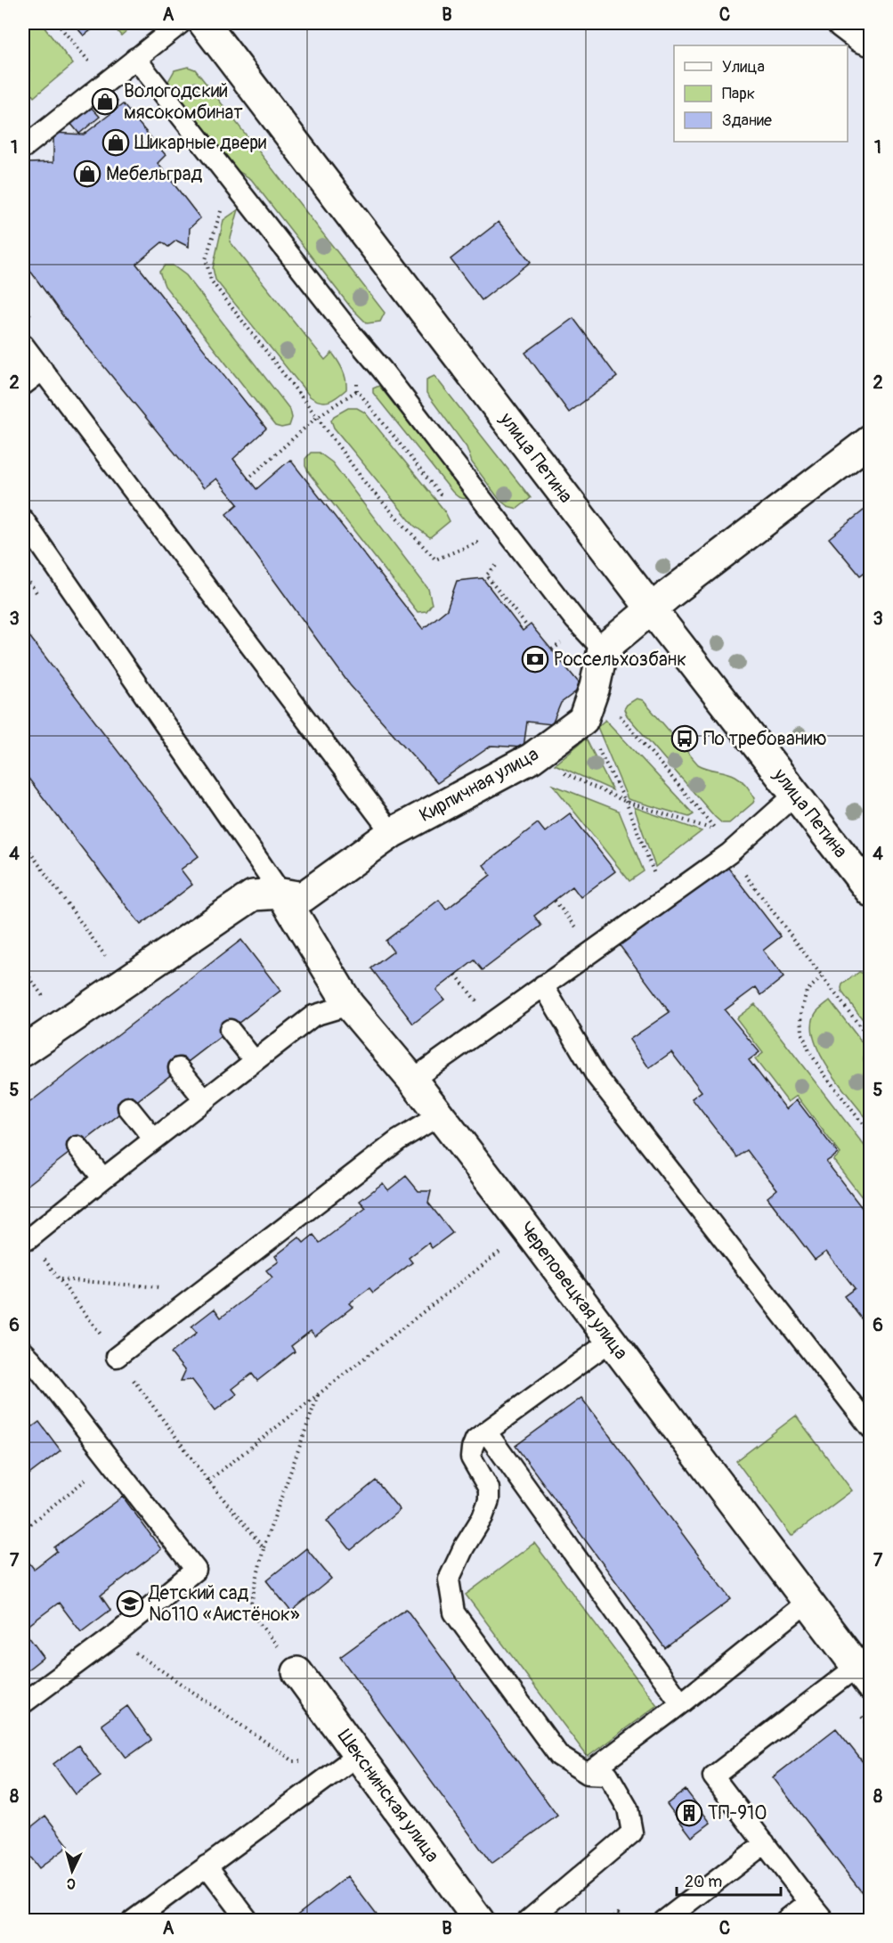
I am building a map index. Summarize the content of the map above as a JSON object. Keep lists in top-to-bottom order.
{
  "streets": {
    "street": [
      "улица Петина",
      "Кирпичная улица",
      "Череповецкая улица",
      "Шекснинская улица"
    ]
  },
  "crossings": [
    ["Кирпичная улица", "Череповецкая улица"]
  ],
  "places": {
    "shop": ["Вологодский мясокомбинат", "Шикарные двери", "Мебельград"],
    "bank": ["Россельхозбанк"],
    "bus stop": ["По требованию"],
    "school or university": ["Детский сад №110 «Аистёнок»"],
    "building": ["ТП-910"]
  },
  "legend": ["Улица", "Парк", "Здание"],
  "scale_bar": "20 m",
  "north": "bottom",
  "grid": {
    "columns": ["A", "B", "C"],
    "rows": [
      "1",
      "2",
      "3",
      "4",
      "5",
      "6",
      "7",
      "8"
    ]
  }
}
